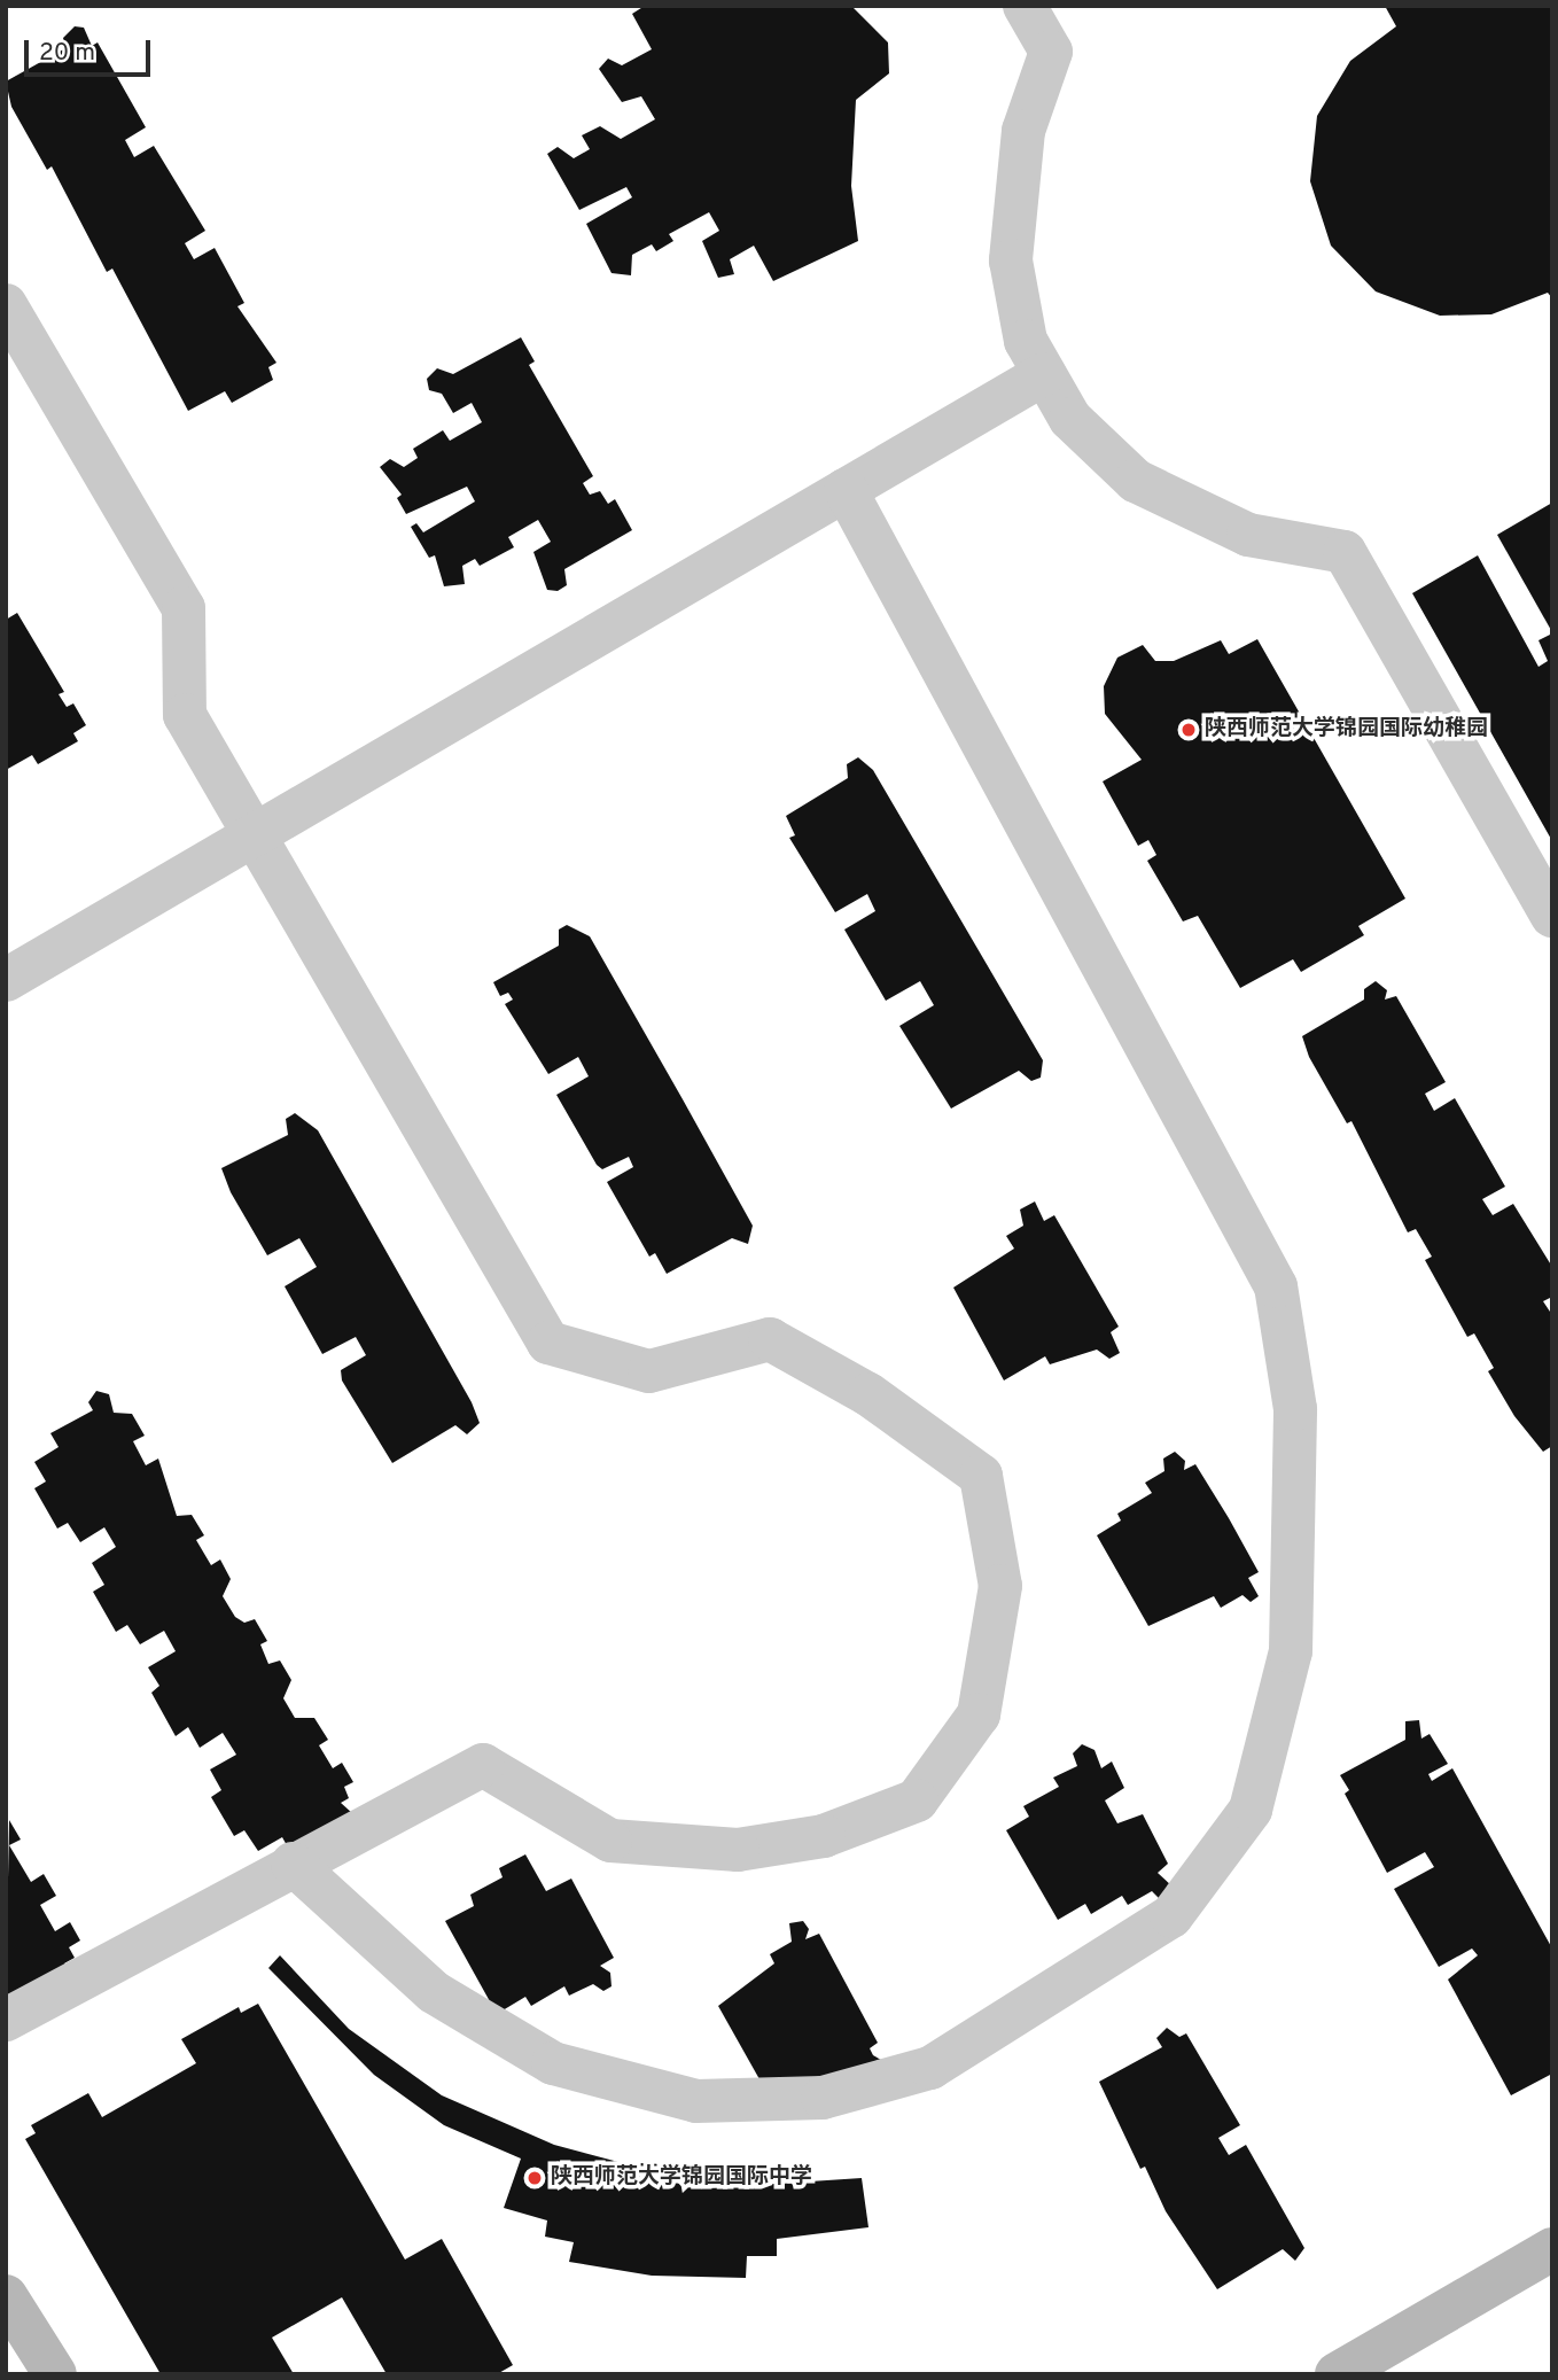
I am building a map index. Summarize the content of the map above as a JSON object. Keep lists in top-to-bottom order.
{
  "places": ["陕西师范大学锦园国际幼稚园", "陕西师范大学锦园国际中学"],
  "scale_bar": "20 m"
}
